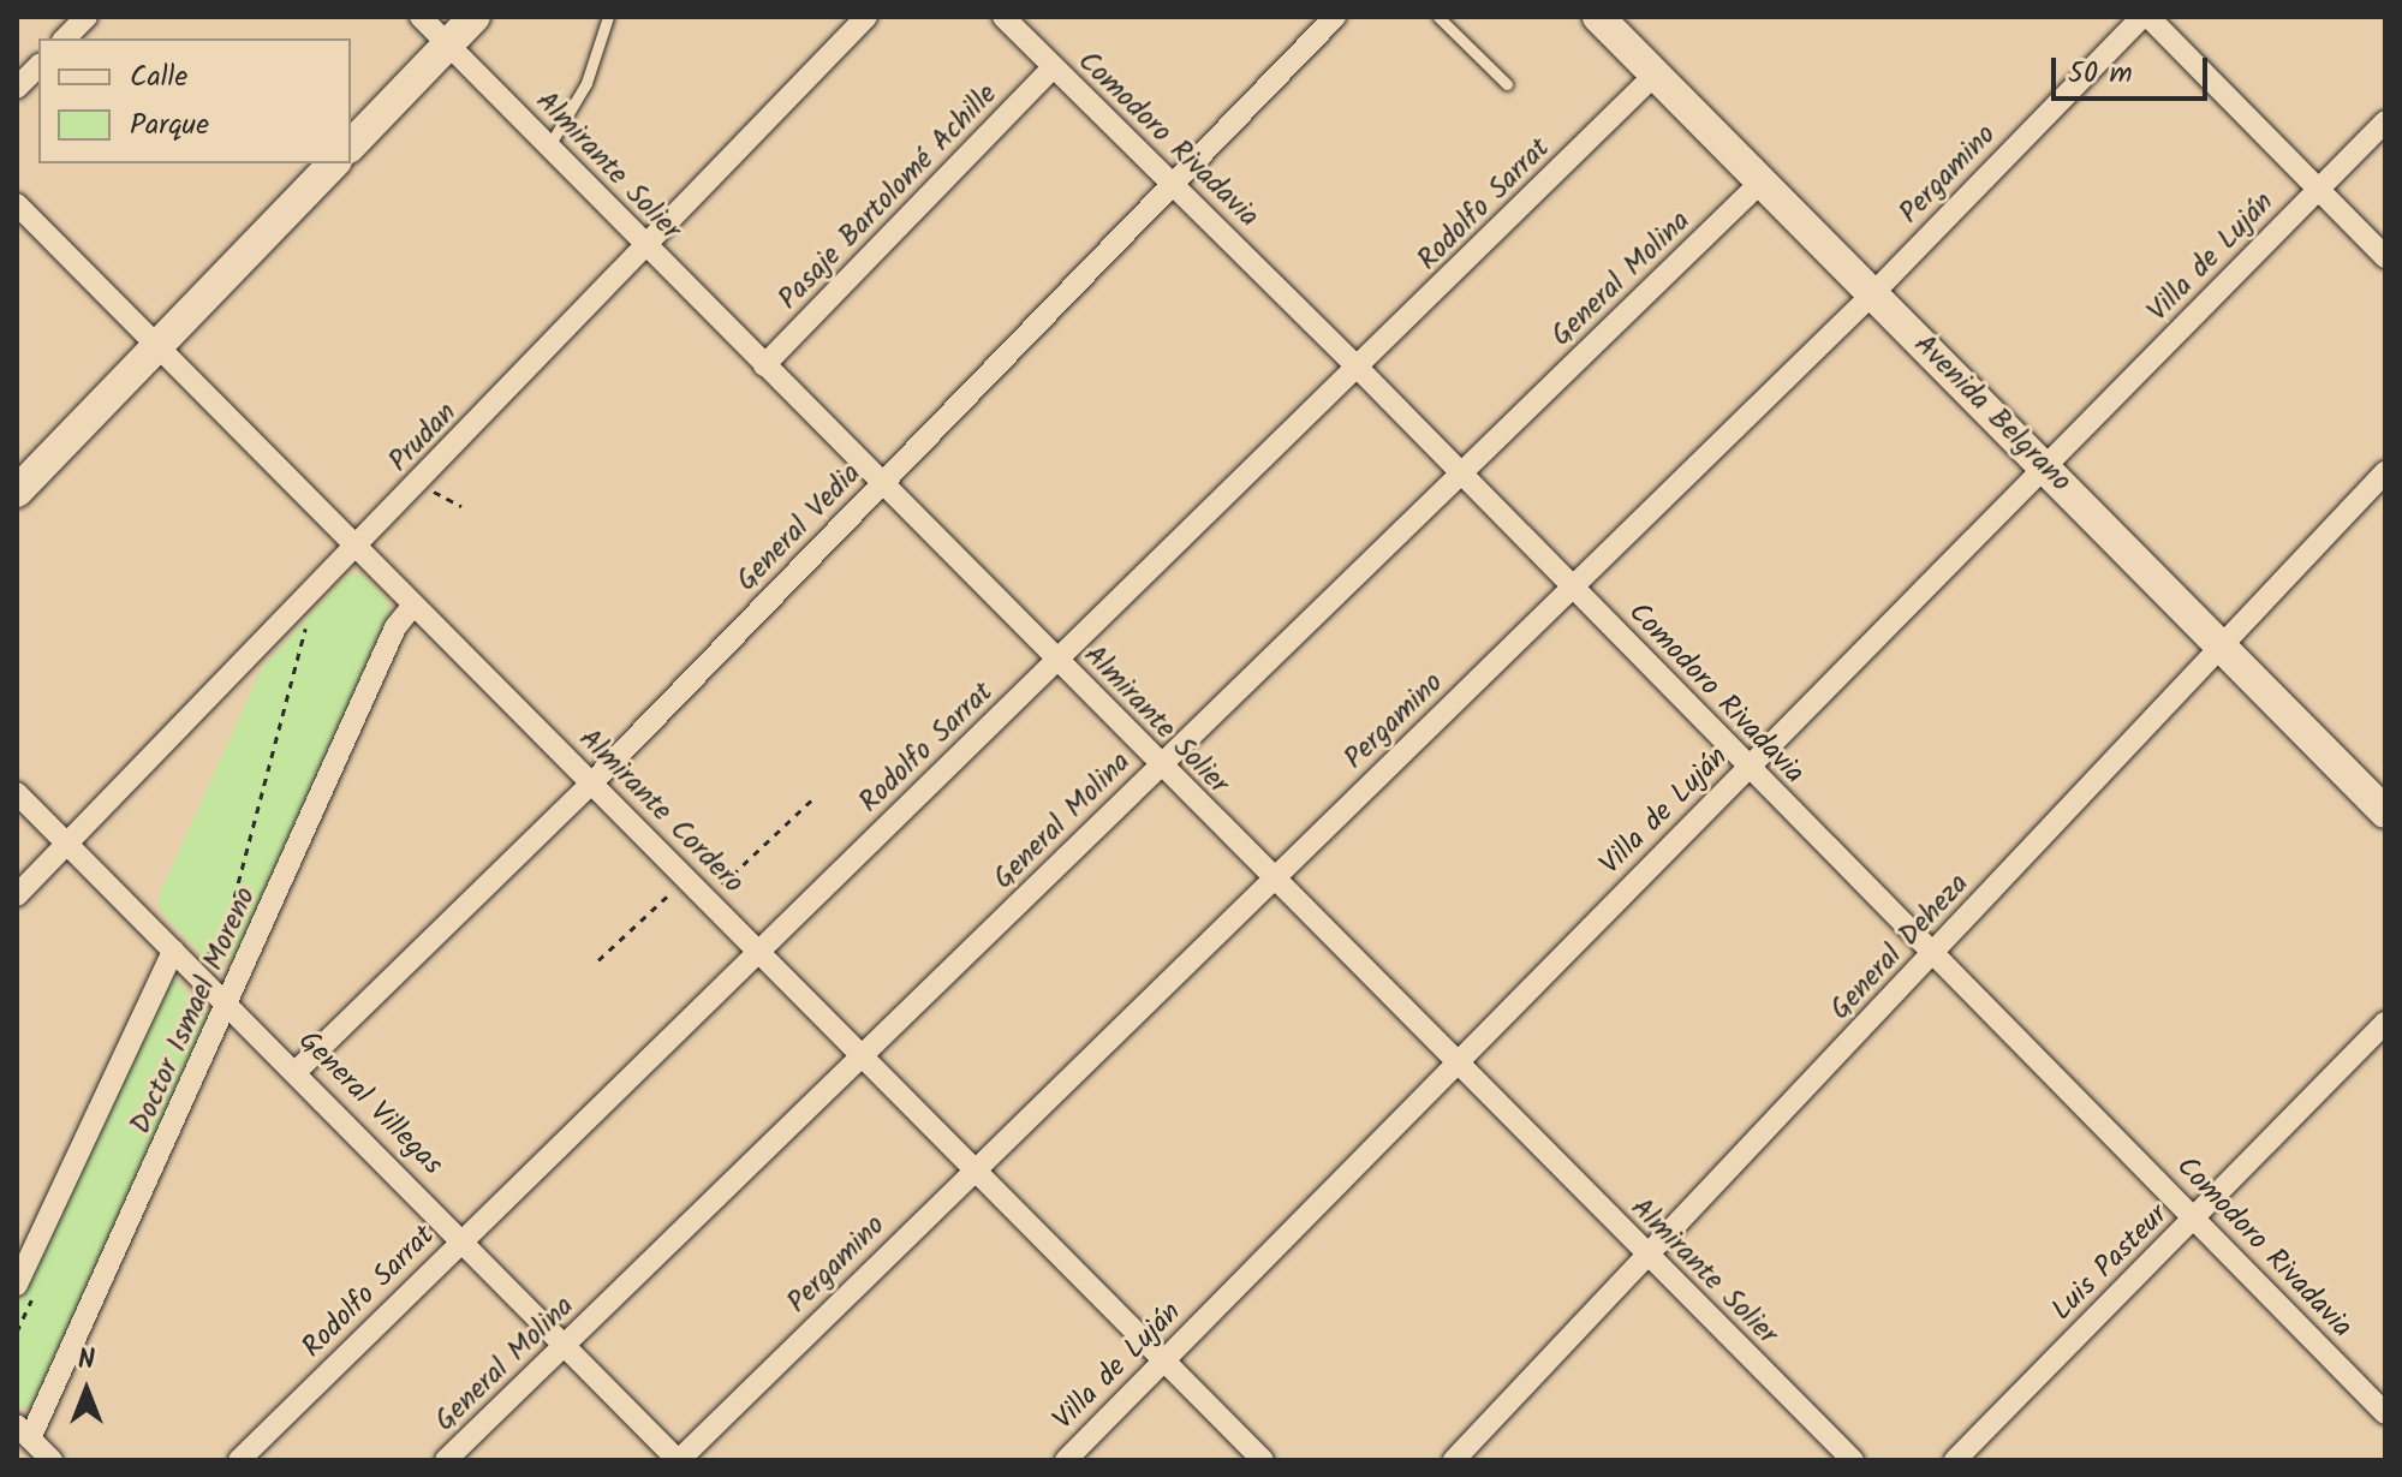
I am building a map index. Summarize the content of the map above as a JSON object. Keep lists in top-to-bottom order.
{
  "streets": {
    "street": [
      "Comodoro Rivadavia",
      "Almirante Solier",
      "Pergamino",
      "Pasaje Bartolomé Achille",
      "Rodolfo Sarrat",
      "Villa de Luján",
      "General Molina",
      "Avenida Belgrano",
      "Prudan",
      "General Vedia",
      "Almirante Cordero",
      "General Deheza",
      "Doctor Ismael Moreno",
      "General Villegas",
      "Luis Pasteur"
    ]
  },
  "crossings": [
    ["Comodoro Rivadavia", "Pergamino"],
    ["Comodoro Rivadavia", "Pasaje Bartolomé Achille"],
    ["Comodoro Rivadavia", "Rodolfo Sarrat"],
    ["Comodoro Rivadavia", "Villa de Luján"],
    ["Comodoro Rivadavia", "General Molina"],
    ["Comodoro Rivadavia", "General Vedia"],
    ["Comodoro Rivadavia", "General Deheza"],
    ["Comodoro Rivadavia", "Luis Pasteur"],
    ["Almirante Solier", "Pergamino"],
    ["Almirante Solier", "Pasaje Bartolomé Achille"],
    ["Almirante Solier", "Rodolfo Sarrat"],
    ["Almirante Solier", "Villa de Luján"],
    ["Almirante Solier", "General Molina"],
    ["Almirante Solier", "Prudan"],
    ["Almirante Solier", "General Vedia"],
    ["Almirante Solier", "General Deheza"],
    ["Pergamino", "Avenida Belgrano"],
    ["Pergamino", "Almirante Cordero"],
    ["Pergamino", "General Villegas"],
    ["Rodolfo Sarrat", "Avenida Belgrano"],
    ["Rodolfo Sarrat", "Almirante Cordero"],
    ["Rodolfo Sarrat", "General Villegas"],
    ["Villa de Luján", "Avenida Belgrano"],
    ["Villa de Luján", "Almirante Cordero"],
    ["General Molina", "Avenida Belgrano"],
    ["General Molina", "Almirante Cordero"],
    ["General Molina", "General Villegas"],
    ["Avenida Belgrano", "General Deheza"],
    ["Prudan", "Almirante Cordero"],
    ["Prudan", "General Villegas"],
    ["General Vedia", "Almirante Cordero"],
    ["General Vedia", "General Villegas"],
    ["Almirante Cordero", "Doctor Ismael Moreno"],
    ["Doctor Ismael Moreno", "General Villegas"]
  ],
  "legend": ["Calle", "Parque"],
  "scale_bar": "50 m",
  "north": "top"
}
